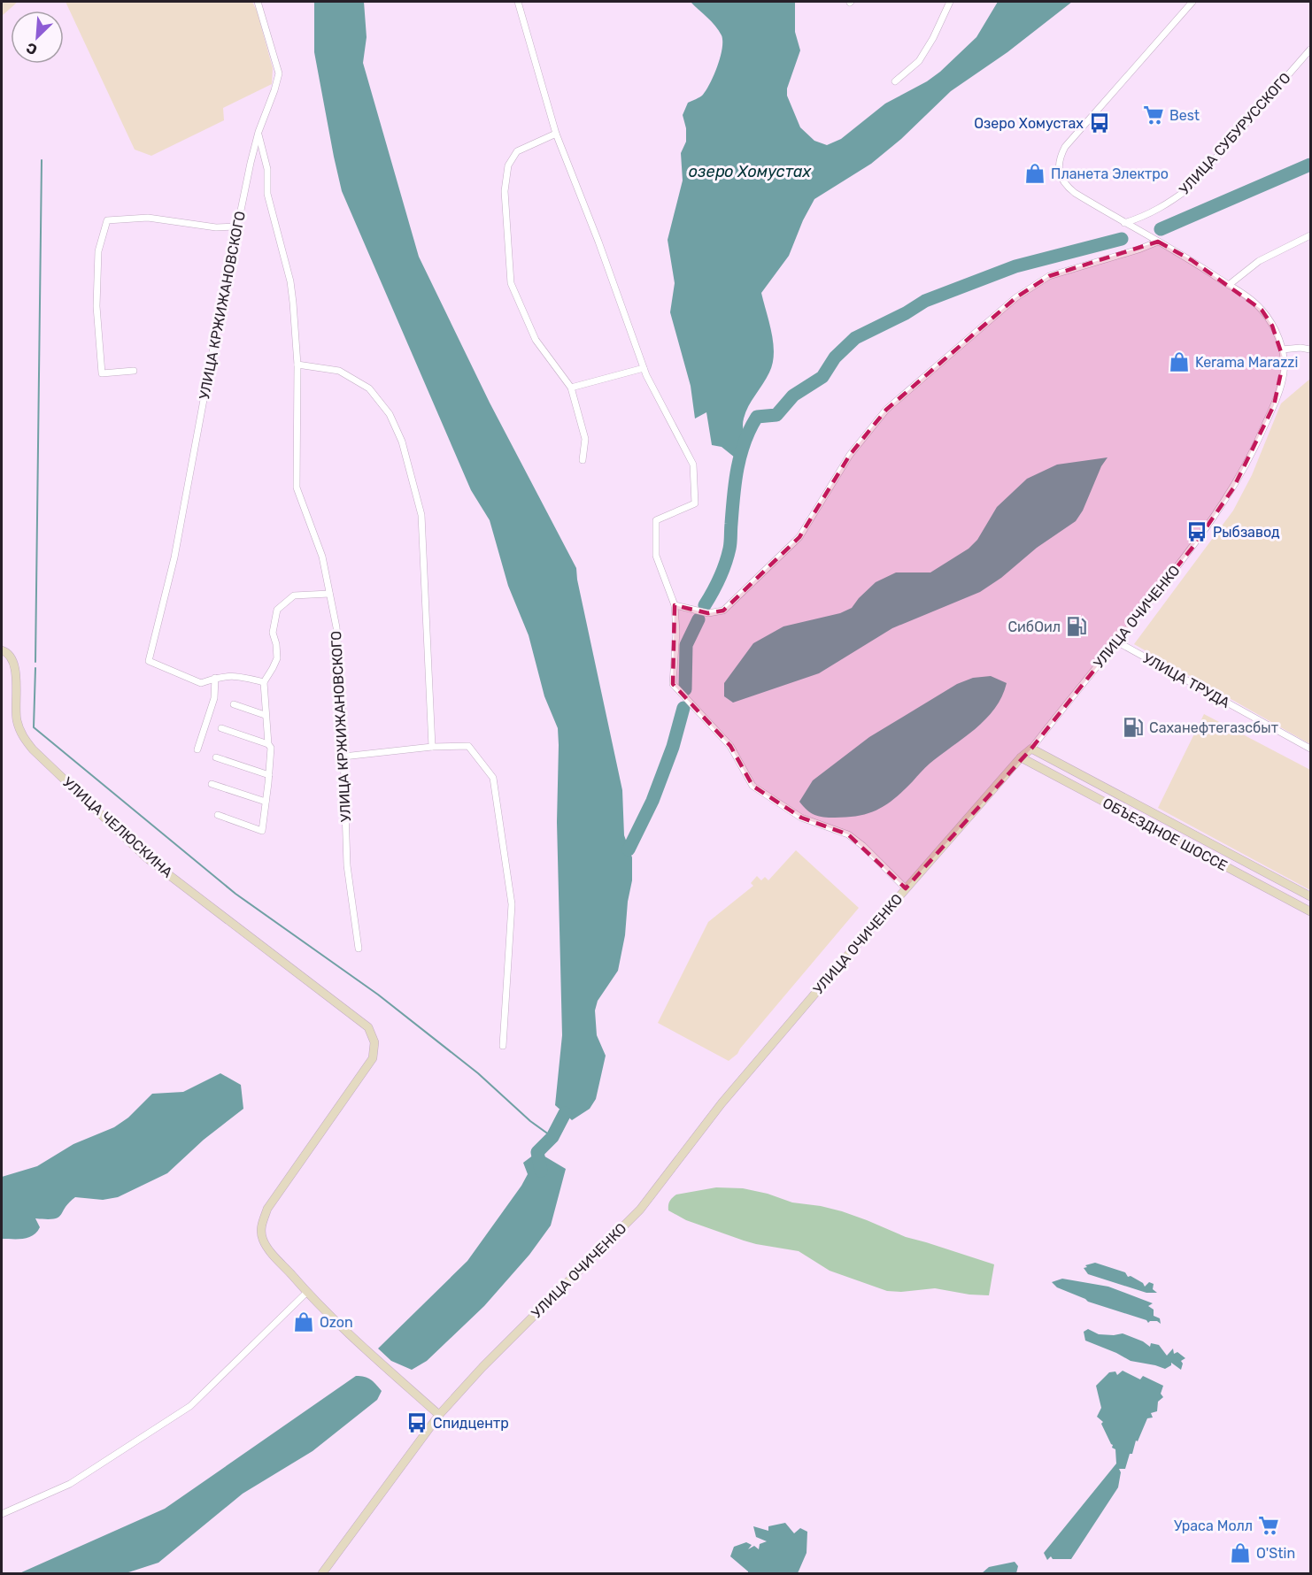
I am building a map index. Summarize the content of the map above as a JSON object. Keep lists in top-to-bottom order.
{
  "streets": {
    "street": [
      "УЛИЦА СУБУРУССКОГО",
      "УЛИЦА КРЖИЖАНОВСКОГО",
      "УЛИЦА ОЧИЧЕНКО",
      "УЛИЦА ТРУДА",
      "УЛИЦА ЧЕЛЮСКИНА",
      "ОБЪЕЗДНОЕ ШОССЕ"
    ]
  },
  "crossings": [
    ["УЛИЦА СУБУРУССКОГО", "УЛИЦА ОЧИЧЕНКО"],
    ["УЛИЦА ОЧИЧЕНКО", "УЛИЦА ТРУДА"],
    ["УЛИЦА ОЧИЧЕНКО", "ОБЪЕЗДНОЕ ШОССЕ"]
  ],
  "water": ["озеро Хомустах"],
  "places": {
    "supermarket": ["Best", "Ураса Молл"],
    "bus stop": ["Озеро Хомустах", "Рыбзавод", "Спидцентр"],
    "shop": [
      "Планета Электро",
      "Kerama Marazzi",
      "Ozon",
      "O'Stin"
    ],
    "fuel station": ["СибОил", "Саханефтегазсбыт"]
  },
  "north": "bottom left"
}
